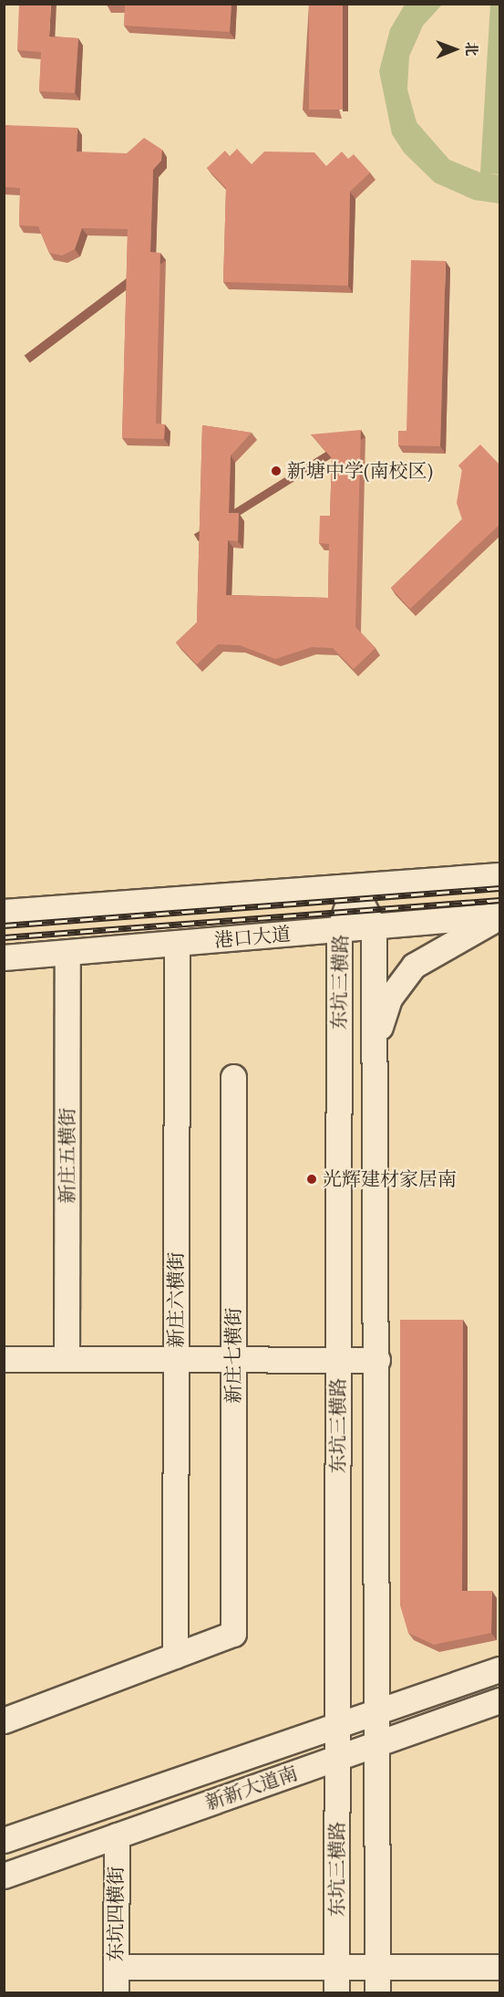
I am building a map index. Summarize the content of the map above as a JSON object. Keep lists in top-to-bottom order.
{
  "streets": {
    "street": [
      "港口大道",
      "东坑三横路",
      "新庄五横街",
      "新庄六横街",
      "新庄七横街",
      "新新大道南",
      "东坑四横街"
    ]
  },
  "crossings": [
    ["港口大道", "东坑三横路"],
    ["港口大道", "新庄五横街"],
    ["港口大道", "新庄六横街"],
    ["东坑三横路", "新新大道南"],
    ["新庄六横街", "新庄七横街"],
    ["新新大道南", "东坑四横街"]
  ],
  "places": ["新塘中学(南校区)", "光辉建材家居南"],
  "north": "right"
}
